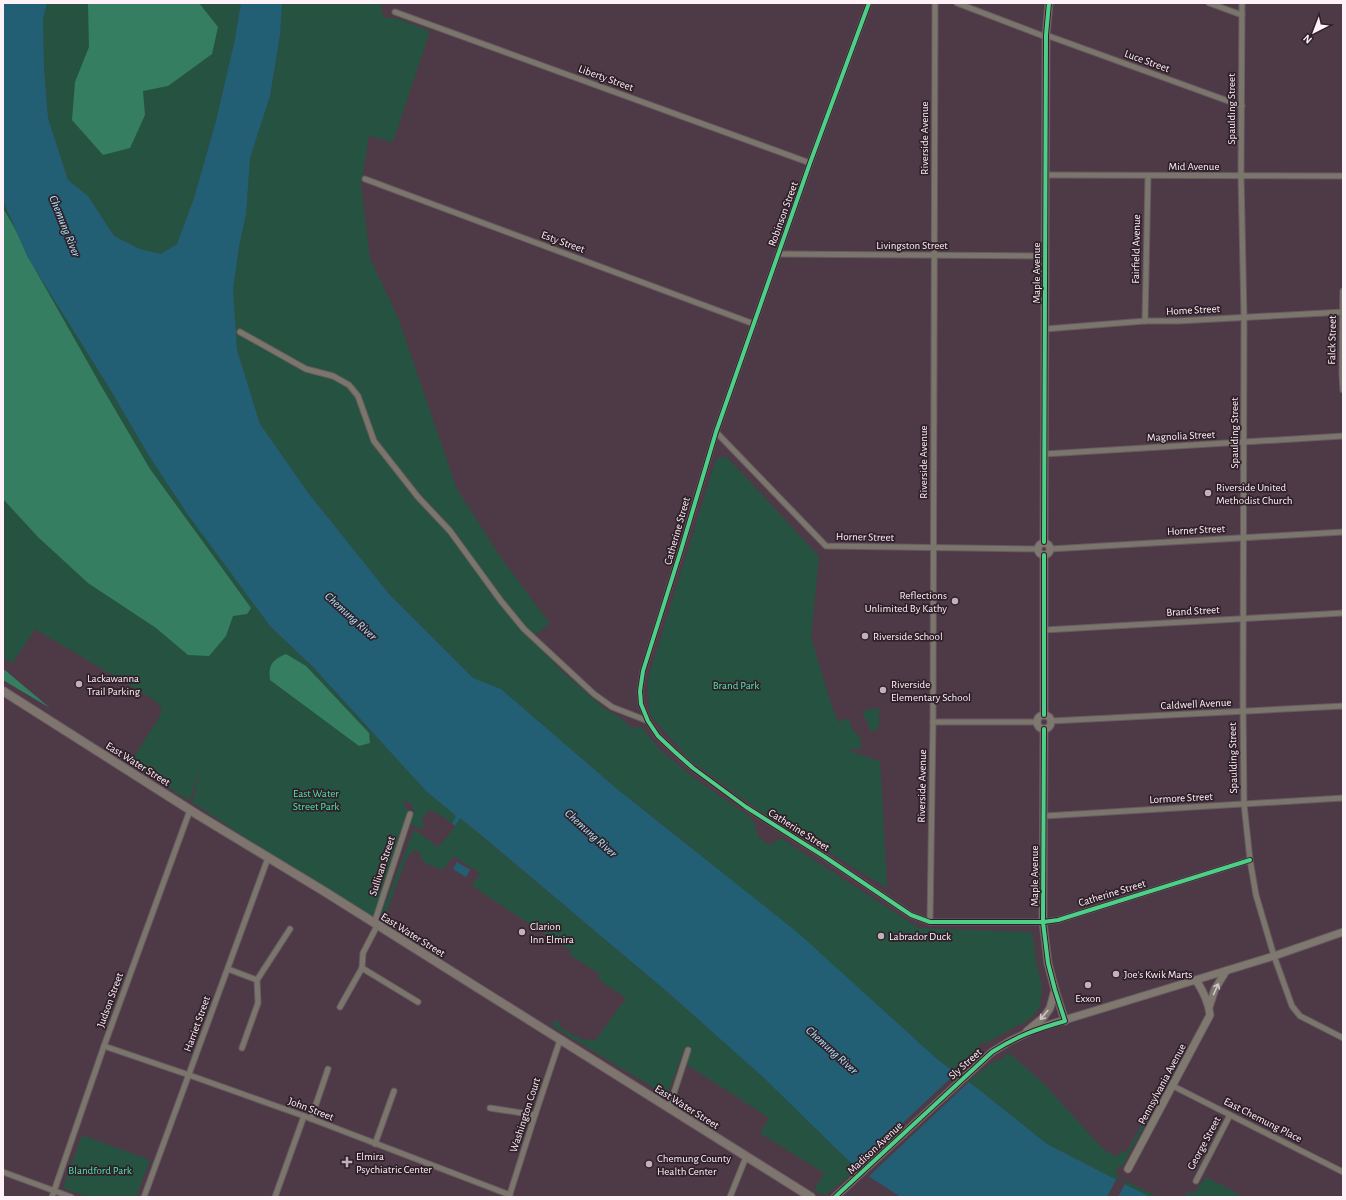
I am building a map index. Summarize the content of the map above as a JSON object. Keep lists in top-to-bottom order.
{
  "streets": {
    "main road": [
      "Maple Avenue",
      "East Water Street",
      "Sly Street",
      "Pennsylvania Avenue",
      "Madison Avenue"
    ],
    "street": [
      "Luce Street",
      "Liberty Street",
      "Spaulding Street",
      "Riverside Avenue",
      "Mid Avenue",
      "Robinson Street",
      "Esty Street",
      "Livingston Street",
      "Fairfield Avenue",
      "Home Street",
      "Falck Street",
      "Magnolia Street",
      "Horner Street",
      "Catherine Street",
      "Brand Street",
      "Caldwell Avenue",
      "Lormore Street",
      "Sullivan Street",
      "Judson Street",
      "Harriet Street",
      "John Street",
      "Washington Court",
      "East Chemung Place",
      "George Street"
    ]
  },
  "crossings": [
    ["Luce Street", "Spaulding Street"],
    ["Luce Street", "Maple Avenue"],
    ["Liberty Street", "Robinson Street"],
    ["Spaulding Street", "Mid Avenue"],
    ["Spaulding Street", "Home Street"],
    ["Spaulding Street", "Magnolia Street"],
    ["Spaulding Street", "Horner Street"],
    ["Spaulding Street", "Catherine Street"],
    ["Spaulding Street", "Brand Street"],
    ["Spaulding Street", "Caldwell Avenue"],
    ["Spaulding Street", "Lormore Street"],
    ["Riverside Avenue", "Livingston Street"],
    ["Riverside Avenue", "Horner Street"],
    ["Riverside Avenue", "Catherine Street"],
    ["Mid Avenue", "Fairfield Avenue"],
    ["Mid Avenue", "Maple Avenue"],
    ["Robinson Street", "Esty Street"],
    ["Robinson Street", "Livingston Street"],
    ["Robinson Street", "Horner Street"],
    ["Robinson Street", "Catherine Street"],
    ["Livingston Street", "Maple Avenue"],
    ["Fairfield Avenue", "Home Street"],
    ["Maple Avenue", "Home Street"],
    ["Maple Avenue", "Magnolia Street"],
    ["Maple Avenue", "Horner Street"],
    ["Maple Avenue", "Catherine Street"],
    ["Maple Avenue", "Caldwell Avenue"],
    ["Maple Avenue", "Lormore Street"],
    ["Maple Avenue", "Sly Street"],
    ["Home Street", "Falck Street"],
    ["Horner Street", "Catherine Street"],
    ["East Water Street", "Sullivan Street"],
    ["East Water Street", "Judson Street"],
    ["East Water Street", "Harriet Street"],
    ["East Water Street", "Washington Court"],
    ["Judson Street", "John Street"],
    ["Harriet Street", "John Street"],
    ["Sly Street", "Madison Avenue"],
    ["Pennsylvania Avenue", "East Chemung Place"],
    ["John Street", "Washington Court"],
    ["East Chemung Place", "George Street"]
  ],
  "water": ["Chemung River"],
  "parks": ["Brand Park", "East Water Street Park", "Blandford Park"],
  "places": {
    "other": [
      "Riverside United Methodist Church",
      "Reflections Unlimited By Kathy",
      "Riverside School",
      "Lackawanna Trail Parking",
      "Riverside Elementary School",
      "Clarion Inn Elmira",
      "Labrador Duck",
      "Joe's Kwik Marts",
      "Exxon",
      "Chemung County Health Center"
    ],
    "health": ["Elmira Psychiatric Center"]
  },
  "north": "bottom left"
}
